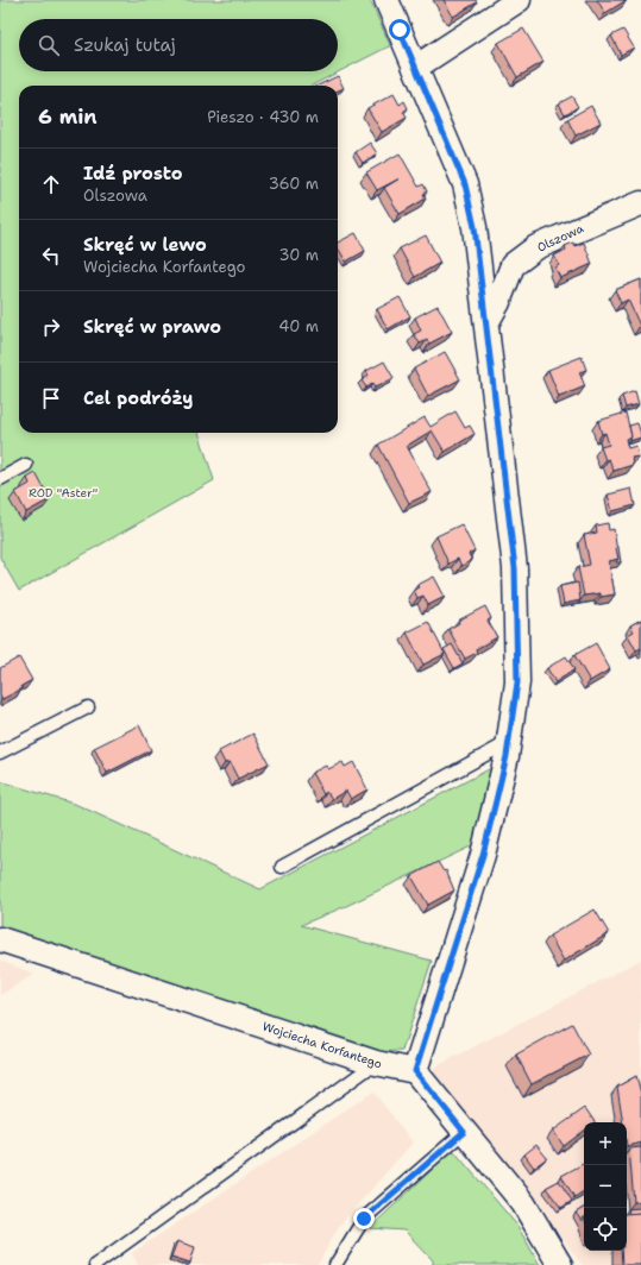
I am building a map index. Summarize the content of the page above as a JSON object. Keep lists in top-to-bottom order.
{
  "streets": {
    "street": ["Olszowa", "Wojciecha Korfantego"]
  },
  "parks": ["ROD \"Aster\""],
  "page": {
    "search": "Szukaj tutaj",
    "heading": ["6 min", "Pieszo · 430 m"],
    "list": [
      ["Idź prosto", "Olszowa", "360 m"],
      ["Skręć w lewo", "Wojciecha Korfantego", "30 m"],
      ["Skręć w prawo", "40 m"],
      "Cel podróży"
    ],
    "map_buttons": ["+", "−"]
  }
}
